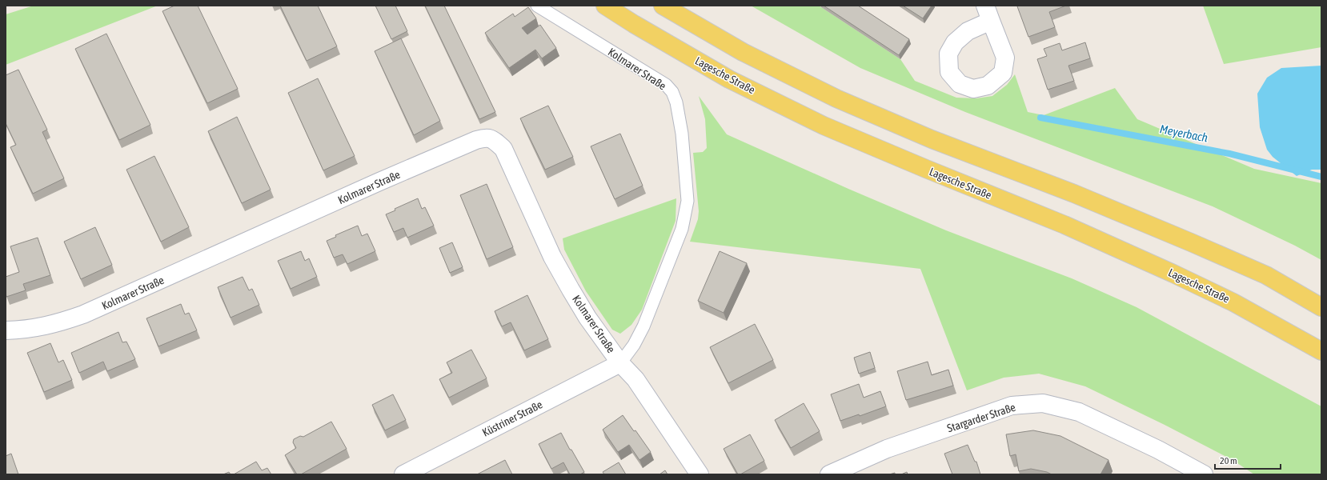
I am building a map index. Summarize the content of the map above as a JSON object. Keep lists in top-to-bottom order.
{
  "streets": {
    "main road": ["Lagesche Straße"],
    "street": ["Kolmarer Straße", "Stargarder Straße", "Küstriner Straße"]
  },
  "crossings": [
    ["Kolmarer Straße", "Küstriner Straße"]
  ],
  "water": ["Meyerbach"],
  "scale_bar": "20 m"
}
